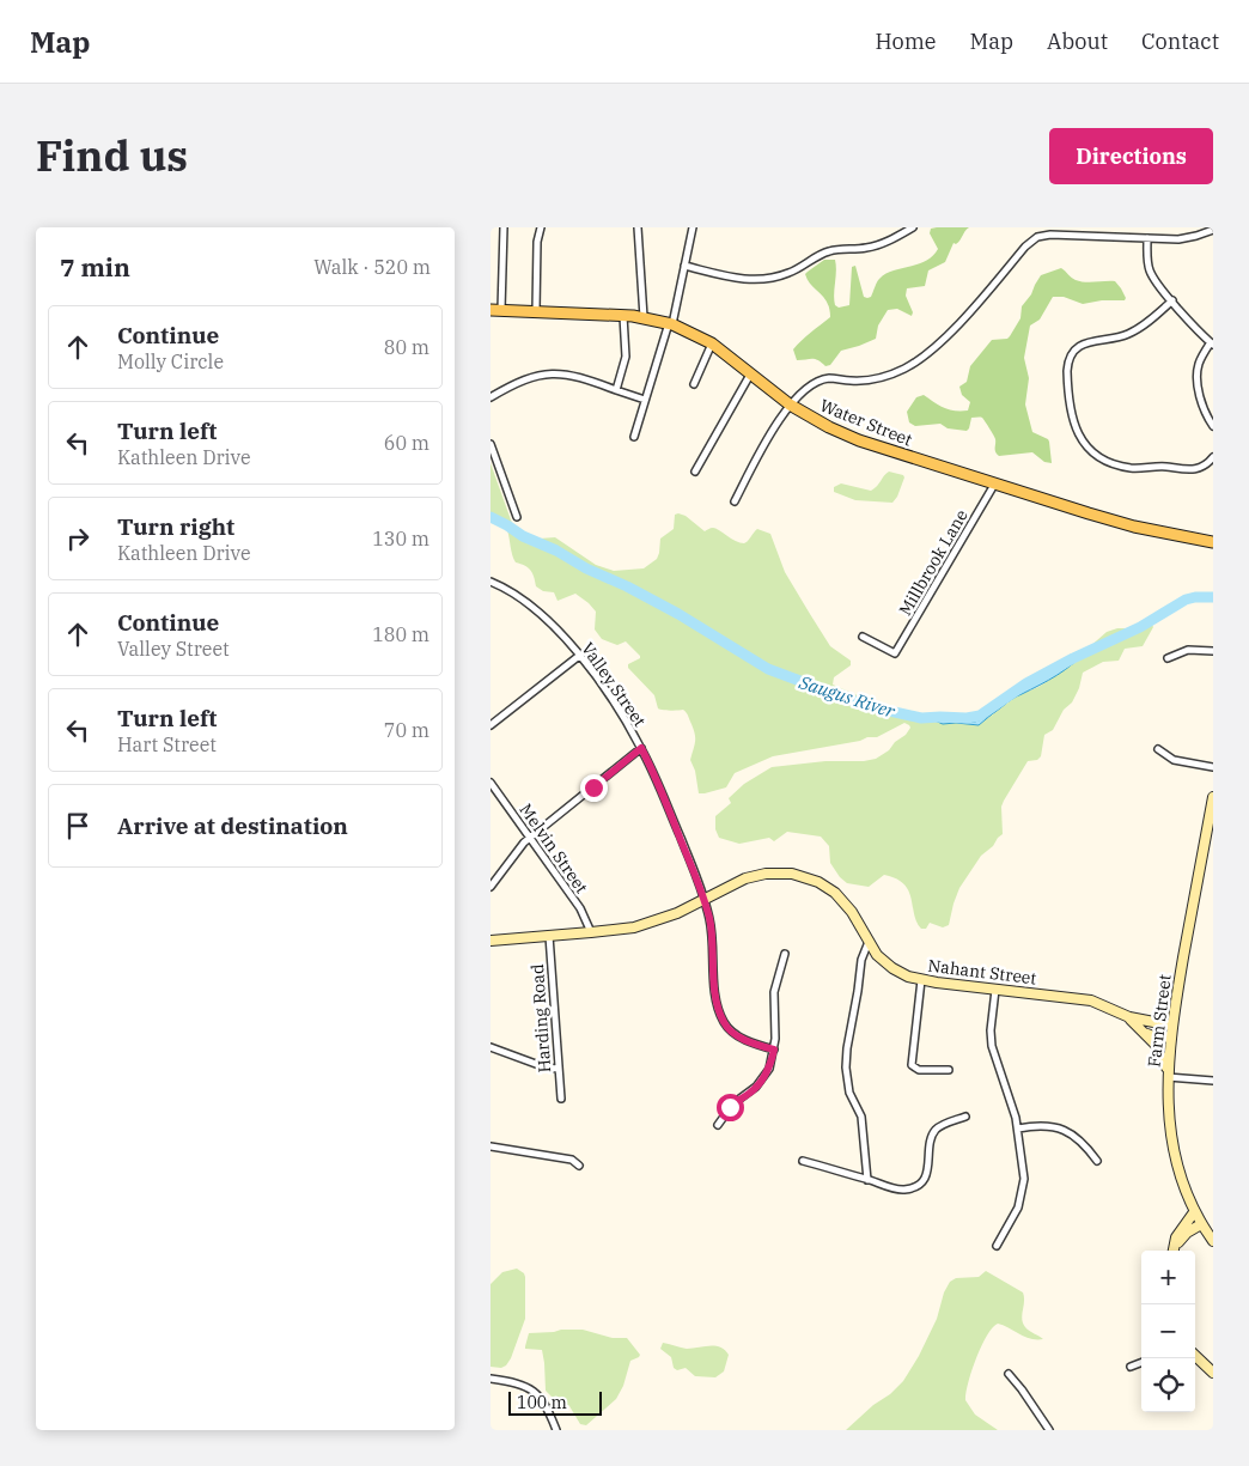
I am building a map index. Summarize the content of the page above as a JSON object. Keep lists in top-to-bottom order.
{
  "streets": {
    "main road": ["Water Street", "Nahant Street", "Farm Street"],
    "street": [
      "Millbrook Lane",
      "Valley Street",
      "Melvin Street",
      "Harding Road"
    ]
  },
  "crossings": [
    ["Water Street", "Millbrook Lane"],
    ["Valley Street", "Nahant Street"],
    ["Melvin Street", "Nahant Street"],
    ["Nahant Street", "Harding Road"],
    ["Nahant Street", "Farm Street"]
  ],
  "water": ["Saugus River"],
  "scale_bar": "100 m",
  "page": {
    "header": "Map",
    "nav": [
      "Home",
      "Map",
      "About",
      "Contact"
    ],
    "title": "Find us",
    "buttons": "Directions",
    "heading": ["7 min", "Walk · 520 m"],
    "list": [
      ["Continue", "Molly Circle", "80 m"],
      ["Turn left", "Kathleen Drive", "60 m"],
      ["Turn right", "Kathleen Drive", "130 m"],
      ["Continue", "Valley Street", "180 m"],
      ["Turn left", "Hart Street", "70 m"],
      "Arrive at destination"
    ],
    "map_buttons": ["+", "−"],
    "scale": "100 m"
  }
}
